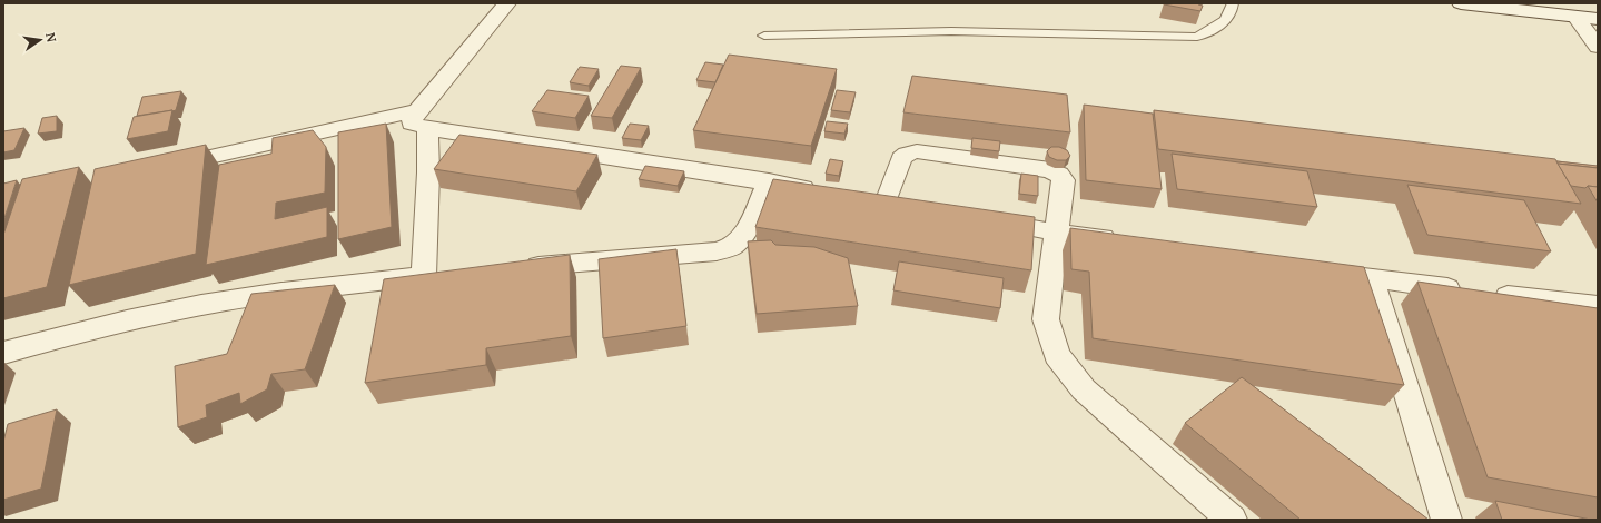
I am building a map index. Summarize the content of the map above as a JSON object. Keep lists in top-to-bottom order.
{
  "north": "right"
}
